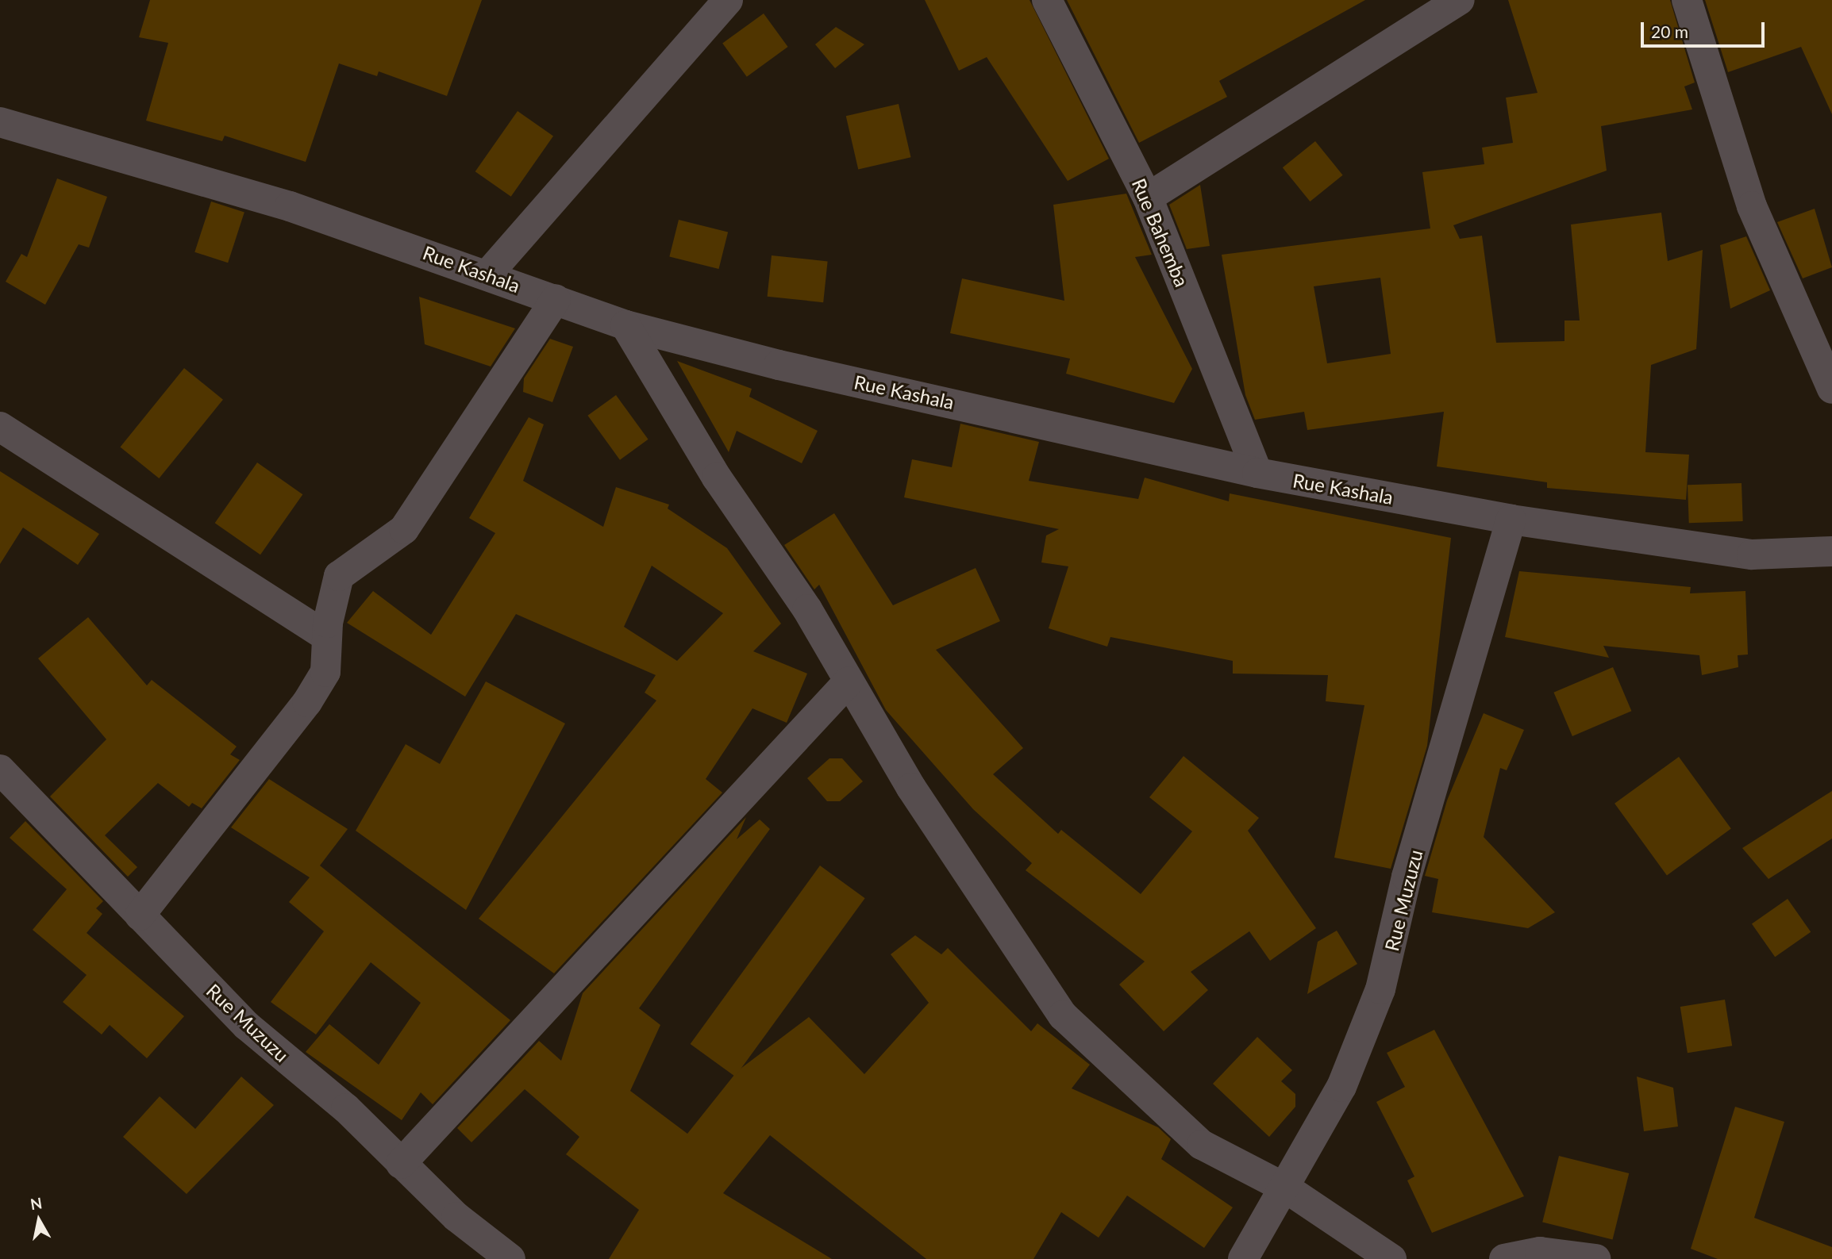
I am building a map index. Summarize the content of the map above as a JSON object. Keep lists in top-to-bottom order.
{
  "streets": {
    "street": ["Rue Bahemba", "Rue Kashala", "Rue Muzuzu"]
  },
  "crossings": [
    ["Rue Bahemba", "Rue Kashala"],
    ["Rue Kashala", "Rue Muzuzu"]
  ],
  "scale_bar": "20 m",
  "north": "top"
}
